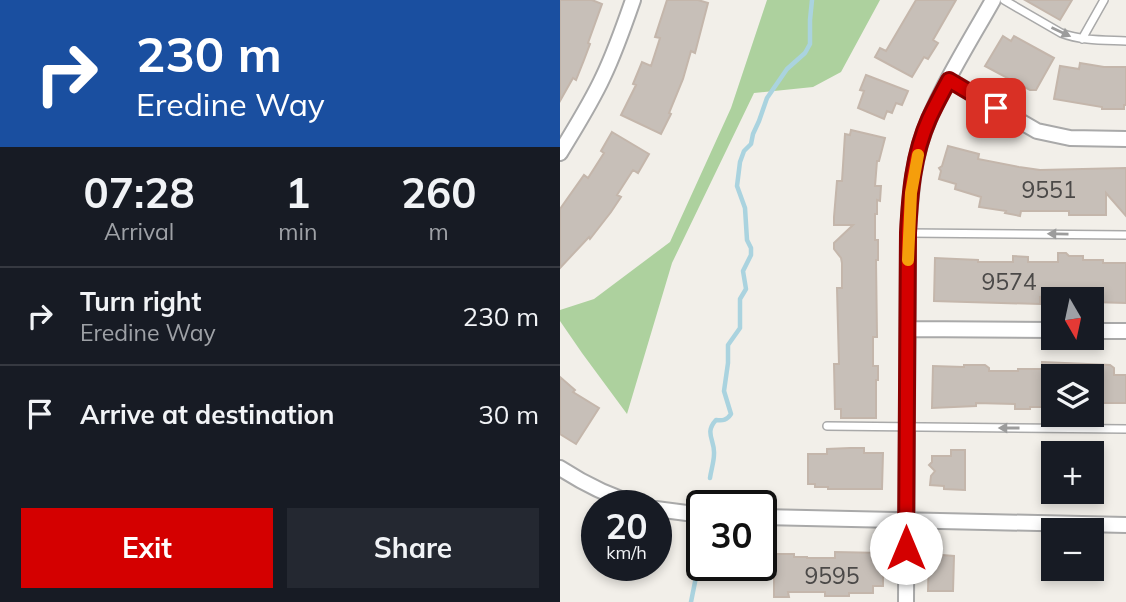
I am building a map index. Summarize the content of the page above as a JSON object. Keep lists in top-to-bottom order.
{
  "house_numbers": ["9551", "9574", "9595"],
  "north": "bottom",
  "page": {
    "turn": ["230 m", "Eredine Way"],
    "eta": [
      "07:28",
      "Arrival",
      "1",
      "min",
      "260",
      "m"
    ],
    "list": [
      {
        "name": "Turn right",
        "note": "Eredine Way",
        "value": "230 m"
      },
      {
        "name": "Arrive at destination",
        "value": "30 m"
      }
    ],
    "map_buttons": ["+", "−"],
    "speed": "20 km/h",
    "limit": "30",
    "buttons": ["Exit", "Share"]
  }
}
